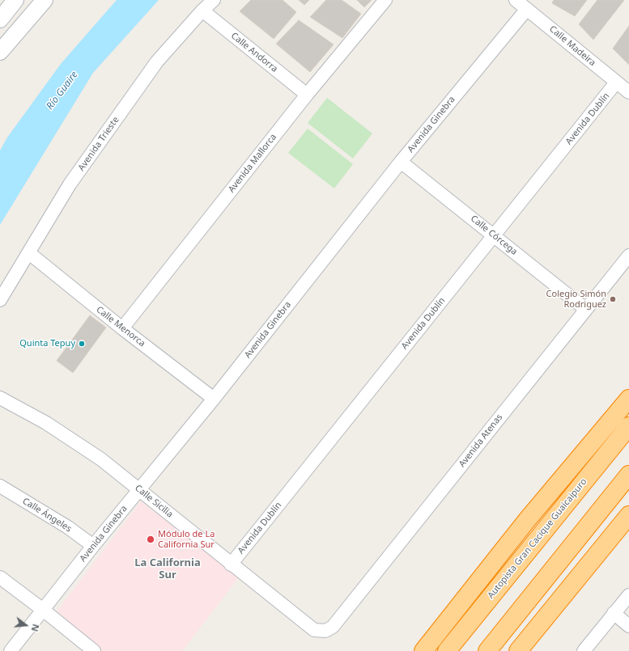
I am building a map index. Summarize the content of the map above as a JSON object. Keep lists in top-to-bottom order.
{
  "streets": {
    "highway": ["Autopista Gran Cacique Guaicaipuro"],
    "street": [
      "Calle Madeira",
      "Calle Andorra",
      "Avenida Dublín",
      "Avenida Ginebra",
      "Avenida Trieste",
      "Avenida Mallorca",
      "Calle Córcega",
      "Calle Menorca",
      "Avenida Atenas",
      "Calle Sicilia",
      "Calle Ángeles"
    ]
  },
  "crossings": [
    ["Calle Madeira", "Avenida Dublín"],
    ["Calle Madeira", "Avenida Ginebra"],
    ["Calle Andorra", "Avenida Trieste"],
    ["Calle Andorra", "Avenida Mallorca"],
    ["Avenida Dublín", "Calle Córcega"],
    ["Avenida Dublín", "Calle Sicilia"],
    ["Avenida Ginebra", "Calle Córcega"],
    ["Avenida Ginebra", "Calle Menorca"],
    ["Avenida Ginebra", "Calle Sicilia"],
    ["Avenida Ginebra", "Calle Ángeles"],
    ["Avenida Trieste", "Calle Menorca"],
    ["Avenida Mallorca", "Calle Menorca"],
    ["Calle Córcega", "Avenida Atenas"],
    ["Avenida Atenas", "Calle Sicilia"]
  ],
  "districts": ["La California Sur"],
  "water": ["Río Guaire"],
  "places": ["Colegio Simón Rodriguez", "Quinta Tepuy", "Módulo de La California Sur"],
  "north": "right"
}
